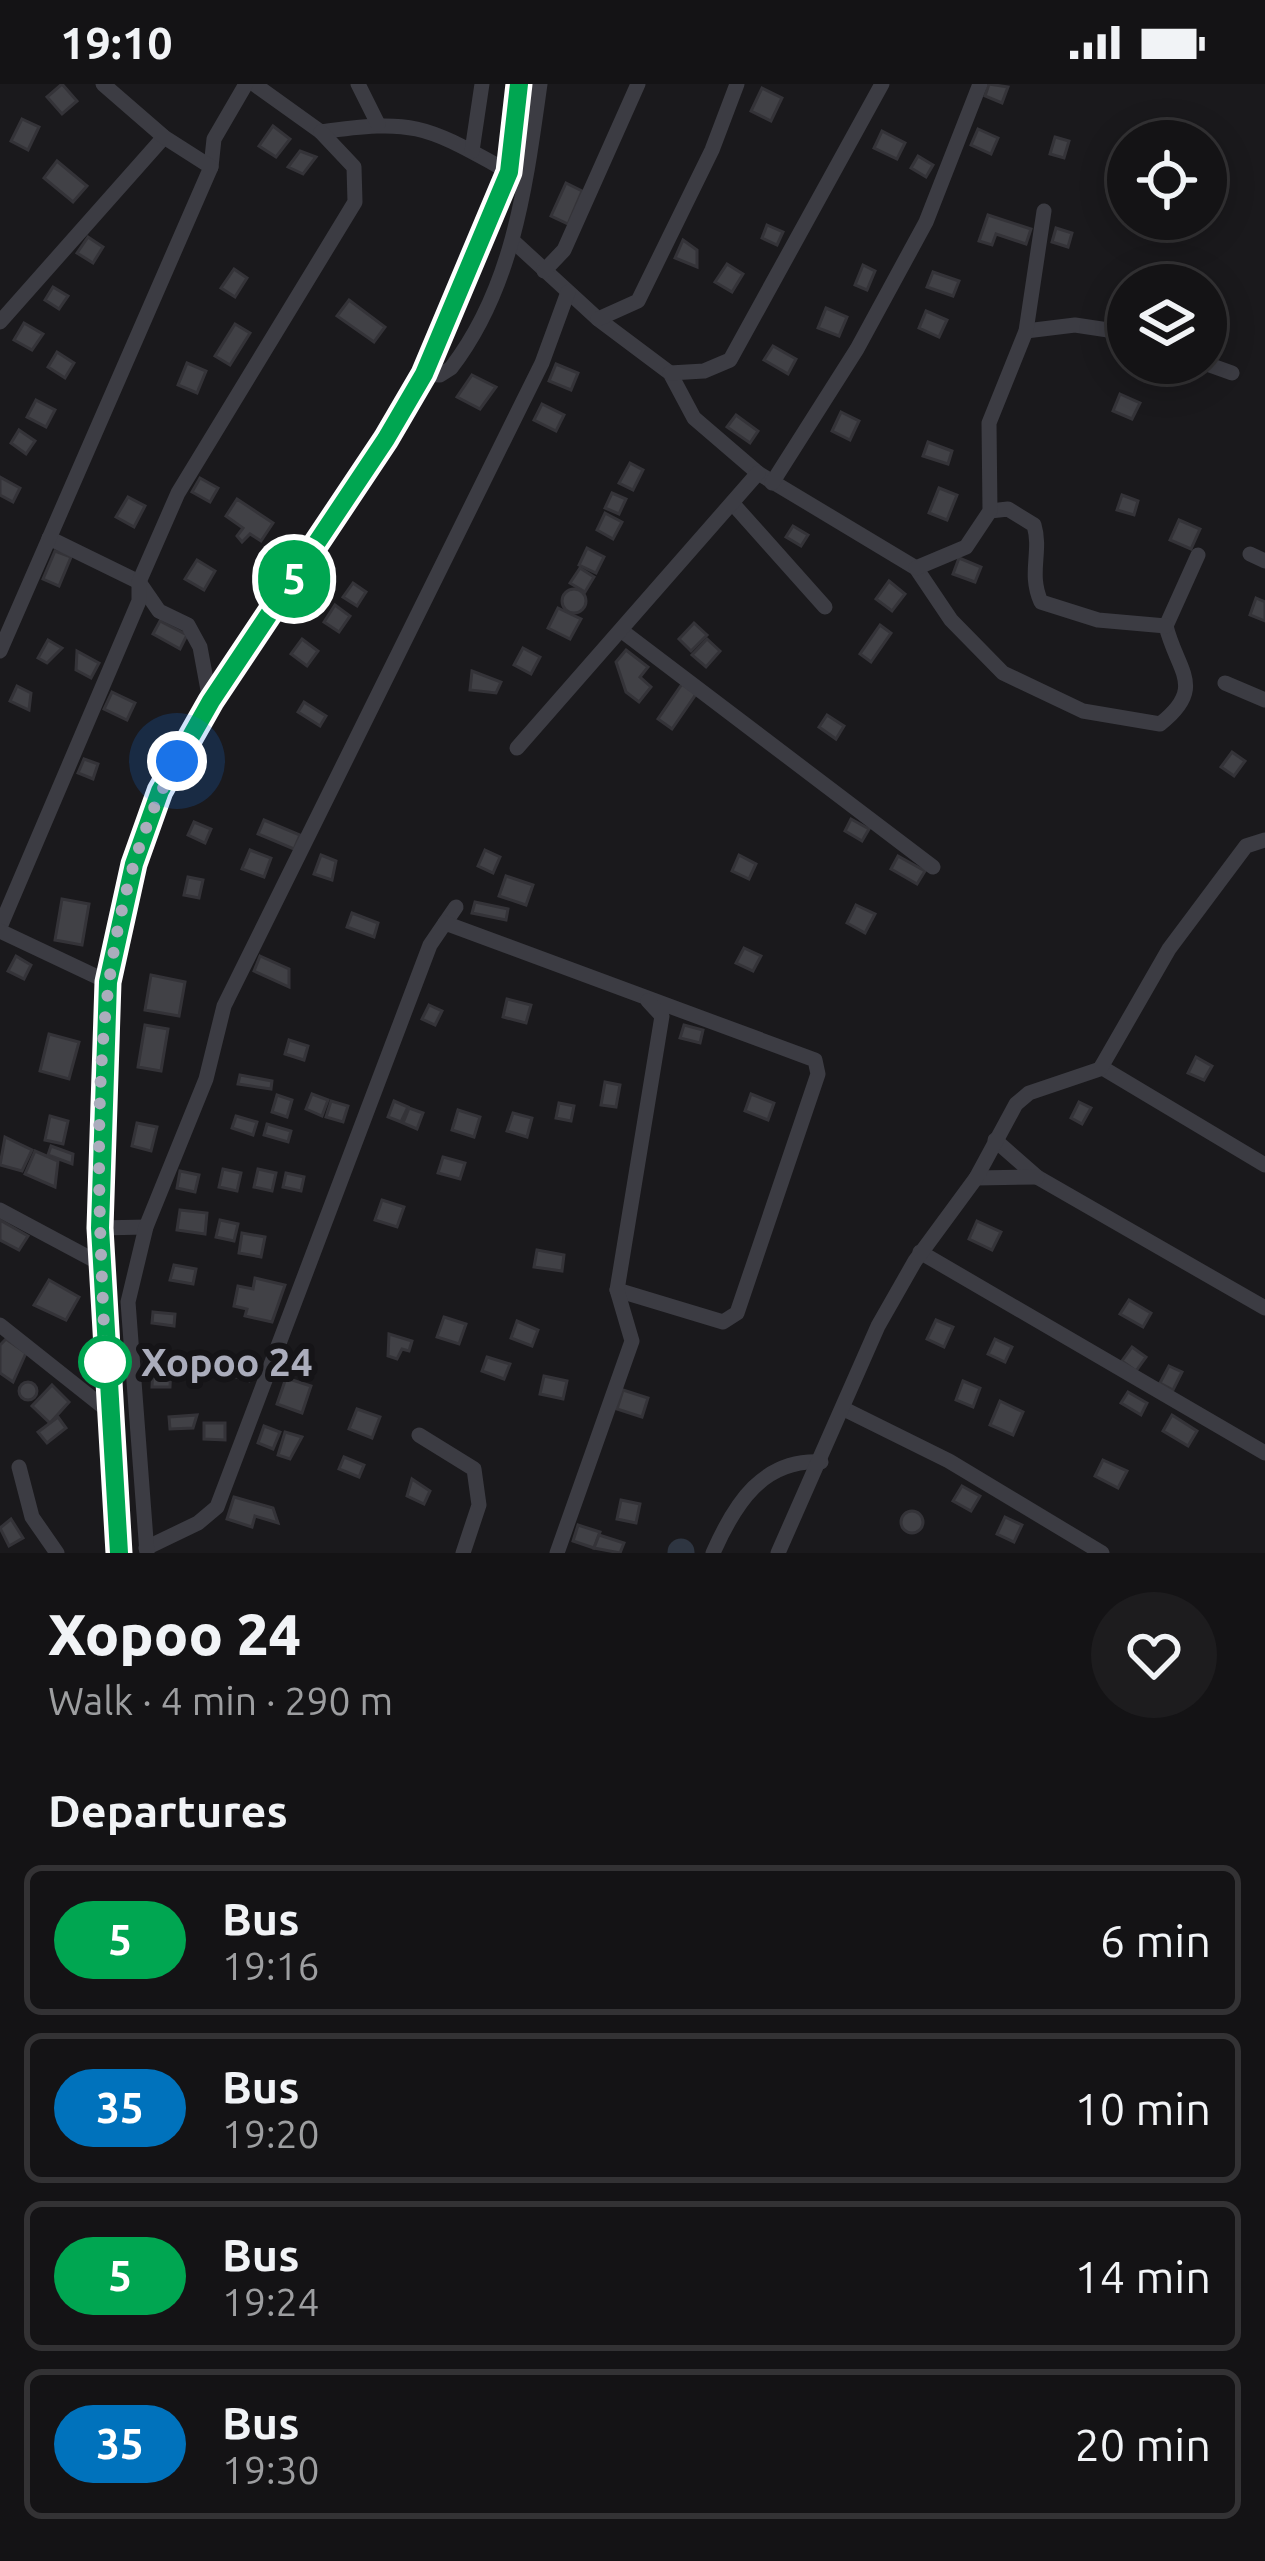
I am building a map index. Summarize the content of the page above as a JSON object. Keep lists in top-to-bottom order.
{
  "places": ["Хороо 24"],
  "lines": ["bus line 5"],
  "page": {
    "status": "19:10",
    "on_map": "5",
    "heading": [
      ["Хороо 24", "Walk · 4 min · 290 m"],
      "Departures"
    ],
    "list": [
      {
        "mark": "5",
        "name": "Bus",
        "note": "19:16",
        "value": "6 min"
      },
      {
        "mark": "35",
        "name": "Bus",
        "note": "19:20",
        "value": "10 min"
      },
      {
        "mark": "5",
        "name": "Bus",
        "note": "19:24",
        "value": "14 min"
      },
      {
        "mark": "35",
        "name": "Bus",
        "note": "19:30",
        "value": "20 min"
      }
    ]
  }
}
